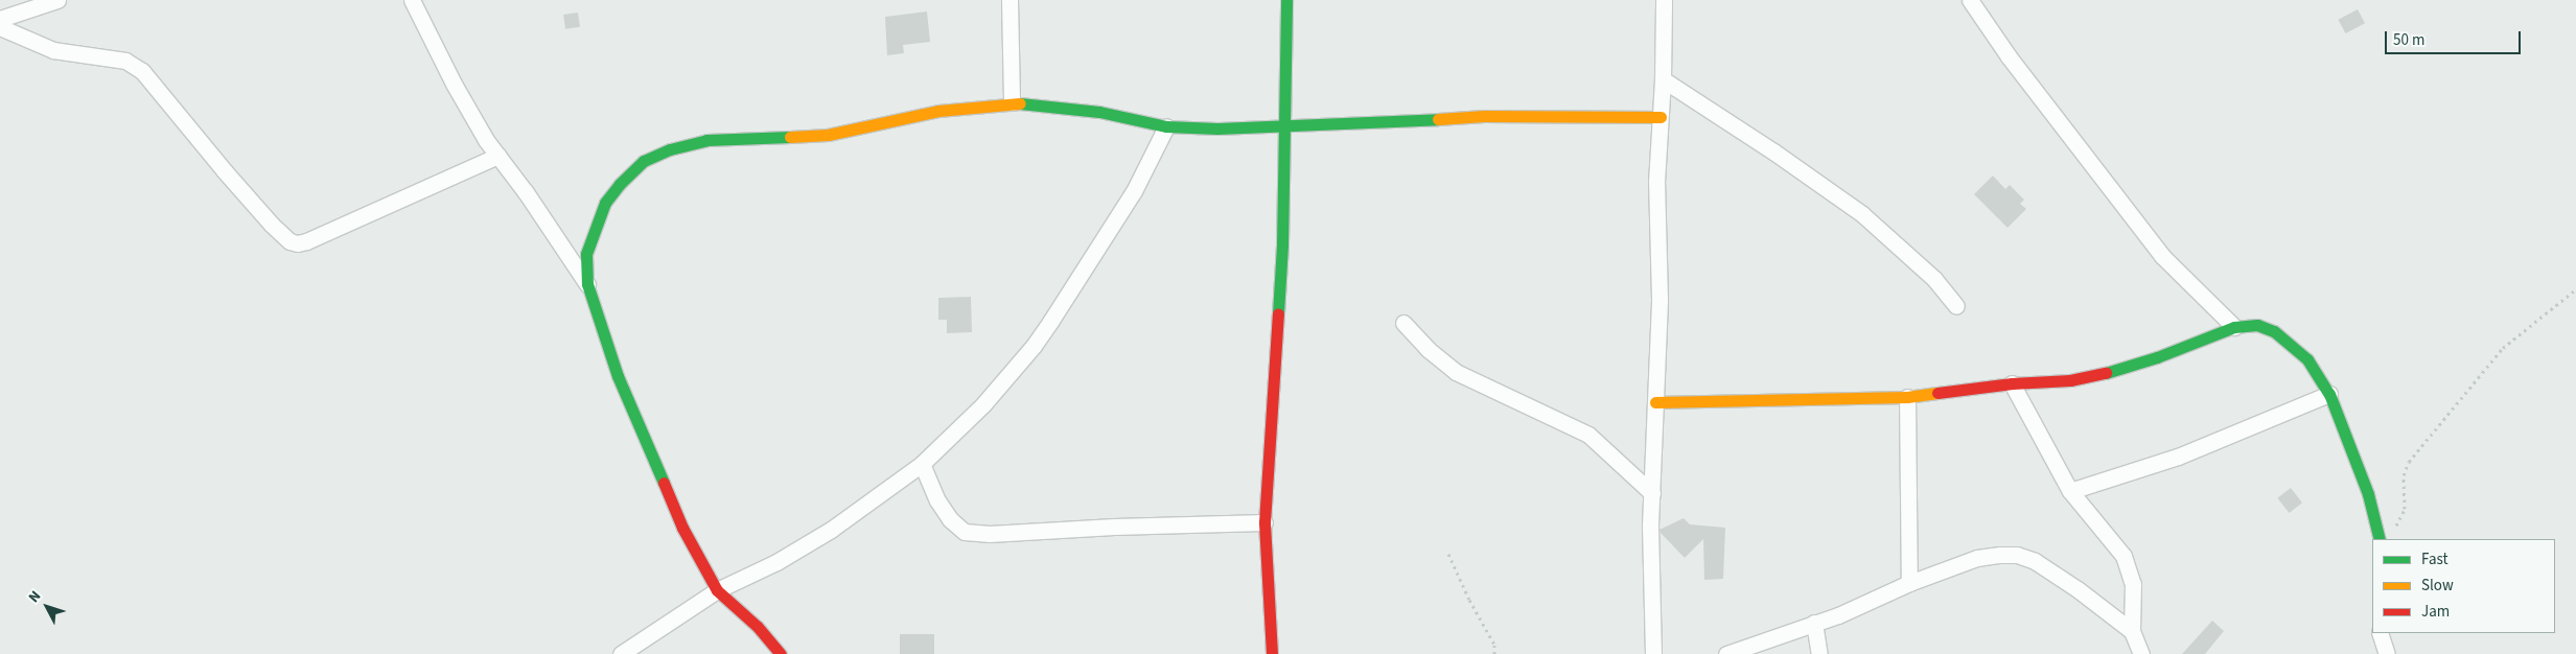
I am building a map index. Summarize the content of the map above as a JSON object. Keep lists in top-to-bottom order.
{
  "legend": ["Fast", "Slow", "Jam"],
  "scale_bar": "50 m",
  "north": "top left"
}
